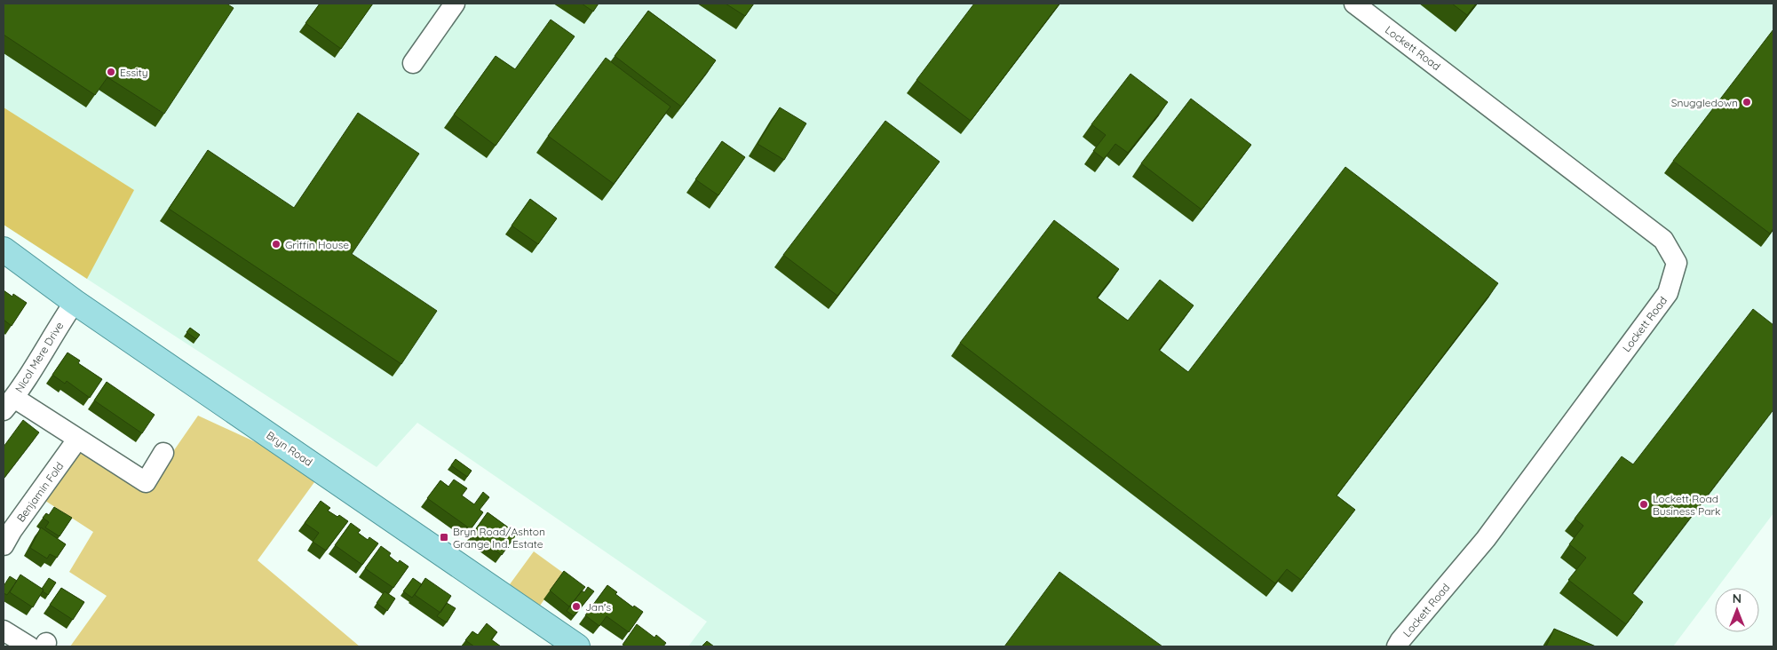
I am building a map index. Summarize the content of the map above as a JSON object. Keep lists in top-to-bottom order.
{
  "streets": {
    "main road": ["Bryn Road"],
    "street": ["Lockett Road", "Nicol Mere Drive", "Benjamin Fold"]
  },
  "crossings": [
    ["Nicol Mere Drive", "Bryn Road"]
  ],
  "places": {
    "other": [
      "Essity",
      "Snuggledown",
      "Griffin House",
      "Lockett Road Business Park",
      "Jan's"
    ],
    "transit": ["Bryn Road/Ashton Grange Ind. Estate"]
  },
  "north": "top"
}
